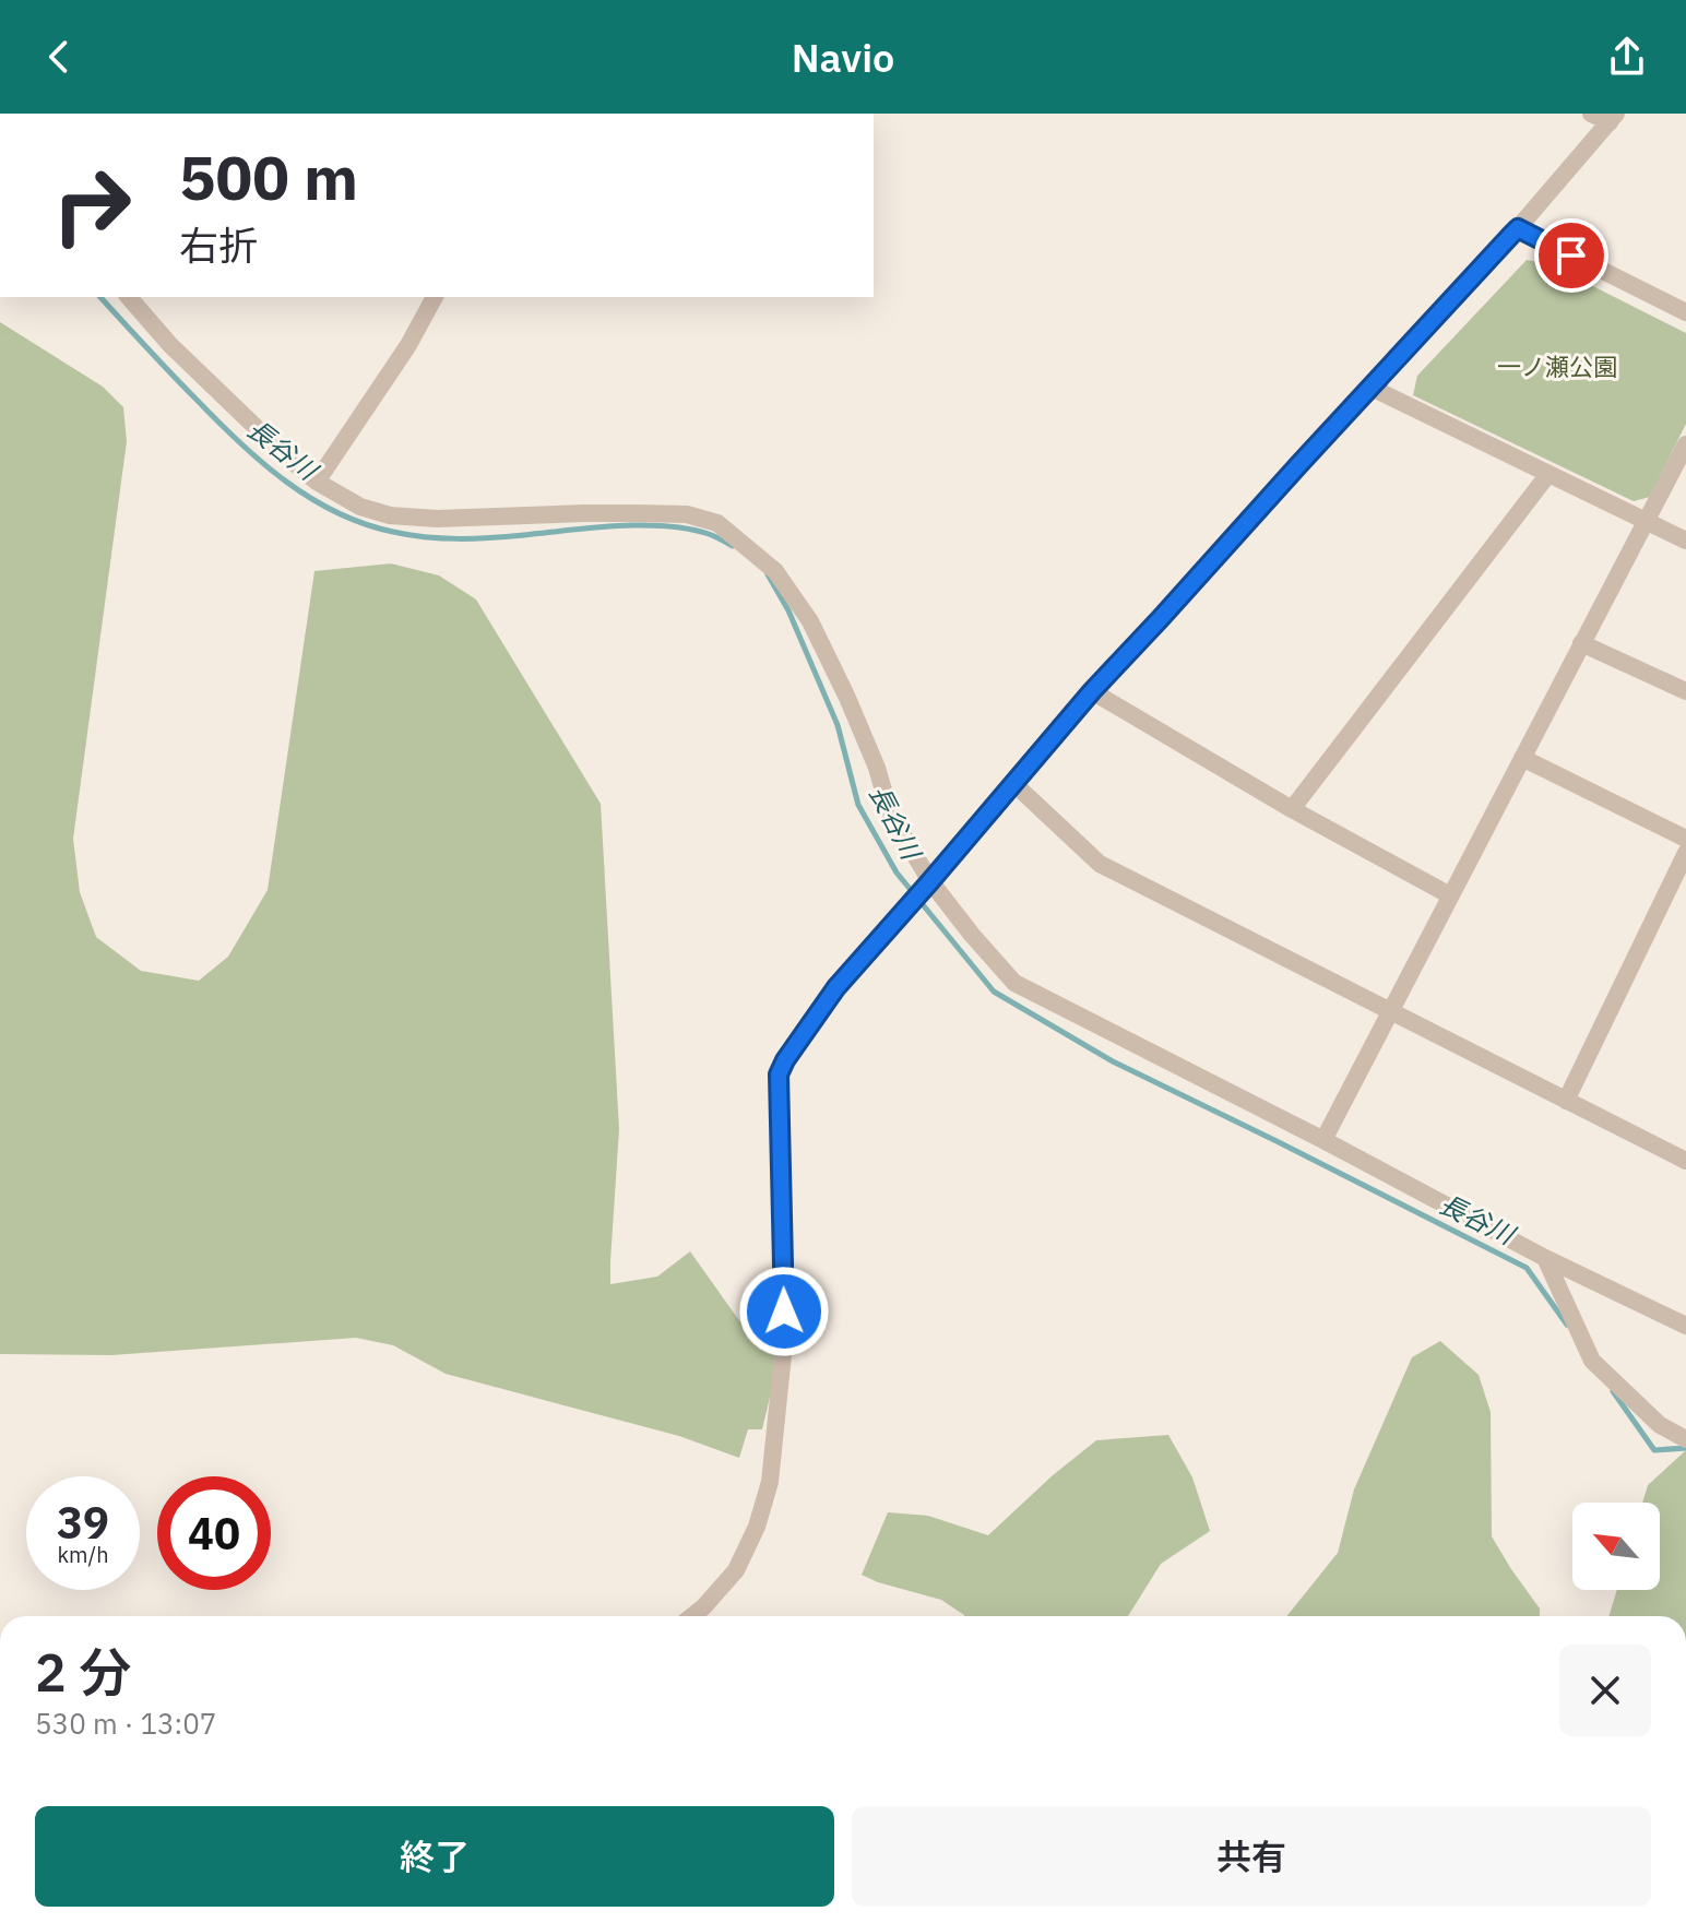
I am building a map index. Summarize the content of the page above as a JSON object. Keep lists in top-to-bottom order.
{
  "water": ["長谷川"],
  "parks": ["一ノ瀬公園"],
  "north": "top left",
  "page": {
    "header": "Navio",
    "turn": ["500 m", "右折"],
    "speed": "39 km/h",
    "limit": "40",
    "heading": ["2 分", "530 m · 13:07"],
    "buttons": ["終了", "共有"]
  }
}
